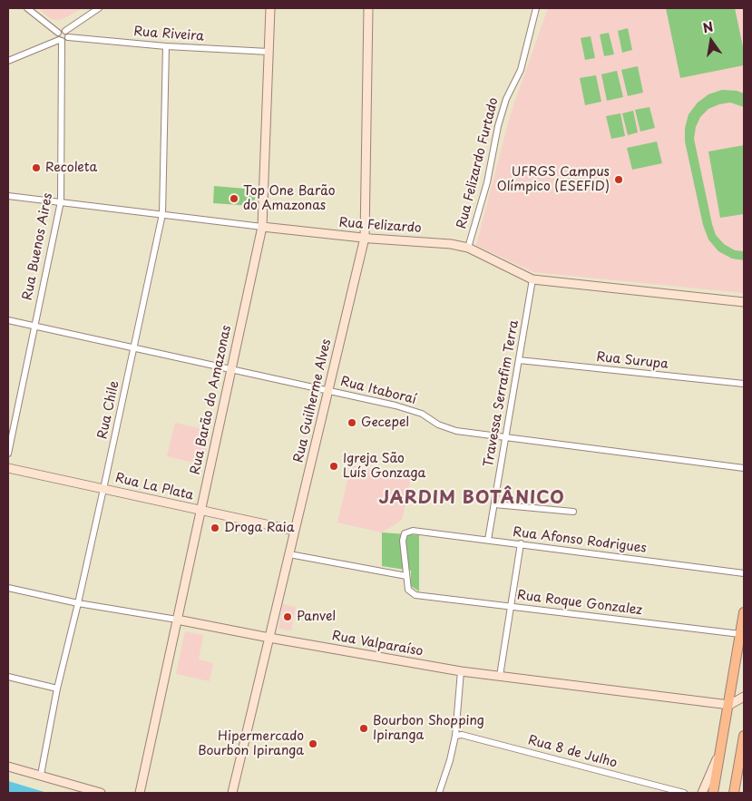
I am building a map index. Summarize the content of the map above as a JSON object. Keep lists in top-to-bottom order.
{
  "streets": {
    "main road": [
      "Rua Felizardo",
      "Rua Barão do Amazonas",
      "Rua Guilherme Alves",
      "Rua La Plata",
      "Rua Valparaíso"
    ],
    "street": [
      "Rua Riveira",
      "Rua Felizardo Furtado",
      "Rua Buenos Aires",
      "Rua Surupa",
      "Rua Itaboraí",
      "Travessa Serrafim Terra",
      "Rua Chile",
      "Rua Afonso Rodrigues",
      "Rua Roque Gonzalez",
      "Rua 8 de Julho"
    ]
  },
  "crossings": [
    ["Rua Riveira", "Rua Barão do Amazonas"],
    ["Rua Riveira", "Rua Chile"],
    ["Rua Felizardo Furtado", "Rua Felizardo"],
    ["Rua Felizardo", "Rua Buenos Aires"],
    ["Rua Felizardo", "Travessa Serrafim Terra"],
    ["Rua Felizardo", "Rua Barão do Amazonas"],
    ["Rua Felizardo", "Rua Guilherme Alves"],
    ["Rua Felizardo", "Rua Chile"],
    ["Rua Buenos Aires", "Rua Itaboraí"],
    ["Rua Surupa", "Travessa Serrafim Terra"],
    ["Rua Itaboraí", "Travessa Serrafim Terra"],
    ["Rua Itaboraí", "Rua Barão do Amazonas"],
    ["Rua Itaboraí", "Rua Guilherme Alves"],
    ["Rua Itaboraí", "Rua Chile"],
    ["Travessa Serrafim Terra", "Rua Afonso Rodrigues"],
    ["Rua Barão do Amazonas", "Rua La Plata"],
    ["Rua Barão do Amazonas", "Rua Valparaíso"],
    ["Rua Guilherme Alves", "Rua La Plata"],
    ["Rua Guilherme Alves", "Rua Valparaíso"],
    ["Rua Chile", "Rua La Plata"],
    ["Rua Chile", "Rua Valparaíso"],
    ["Rua Afonso Rodrigues", "Rua Roque Gonzalez"]
  ],
  "districts": ["JARDIM BOTÂNICO"],
  "places": [
    "Recoleta",
    "UFRGS Campus Olímpico (ESEFID)",
    "Top One Barão do Amazonas",
    "Gecepel",
    "Igreja São Luís Gonzaga",
    "Droga Raia",
    "Panvel",
    "Bourbon Shopping Ipiranga",
    "Hipermercado Bourbon Ipiranga"
  ],
  "north": "top"
}
